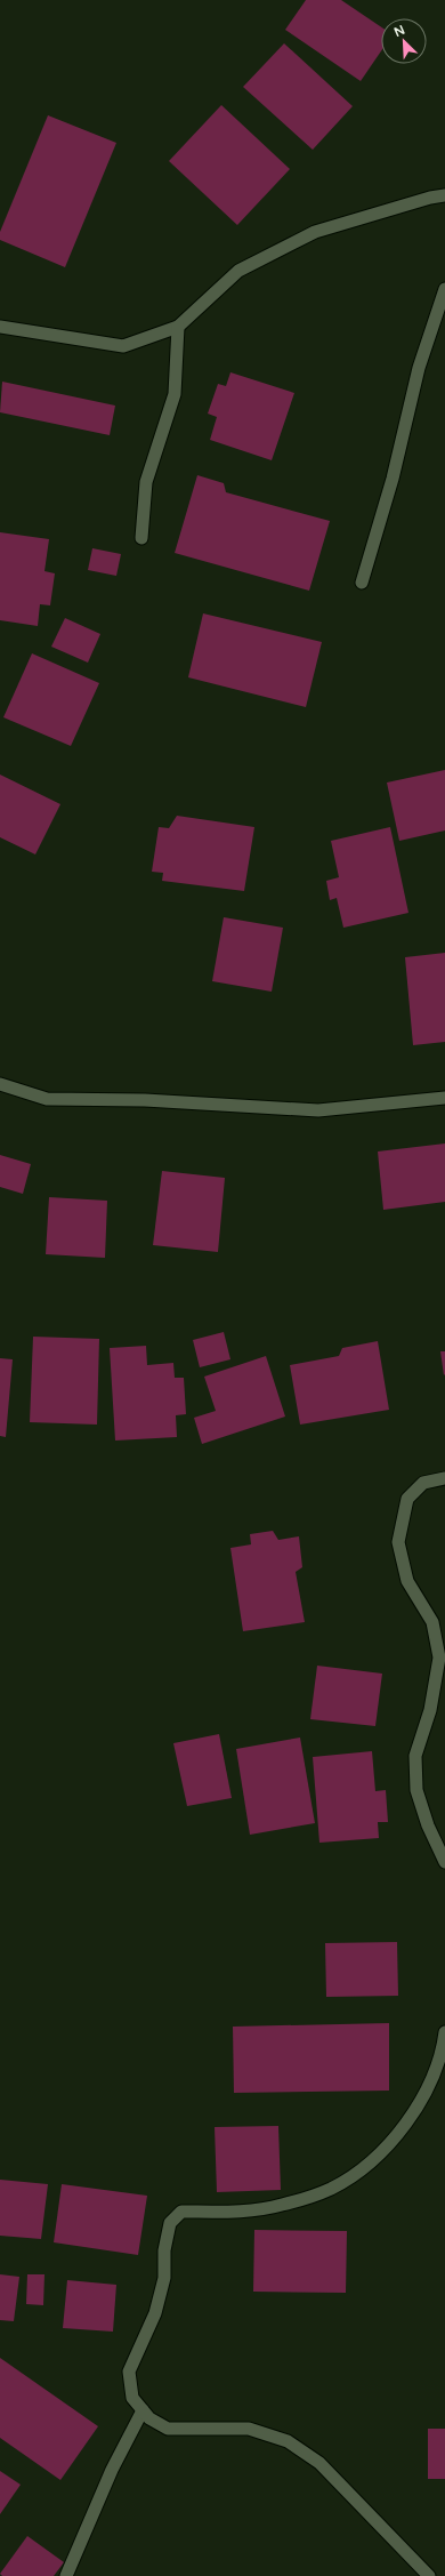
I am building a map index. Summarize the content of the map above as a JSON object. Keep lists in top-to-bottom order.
{
  "north": "top left"
}
